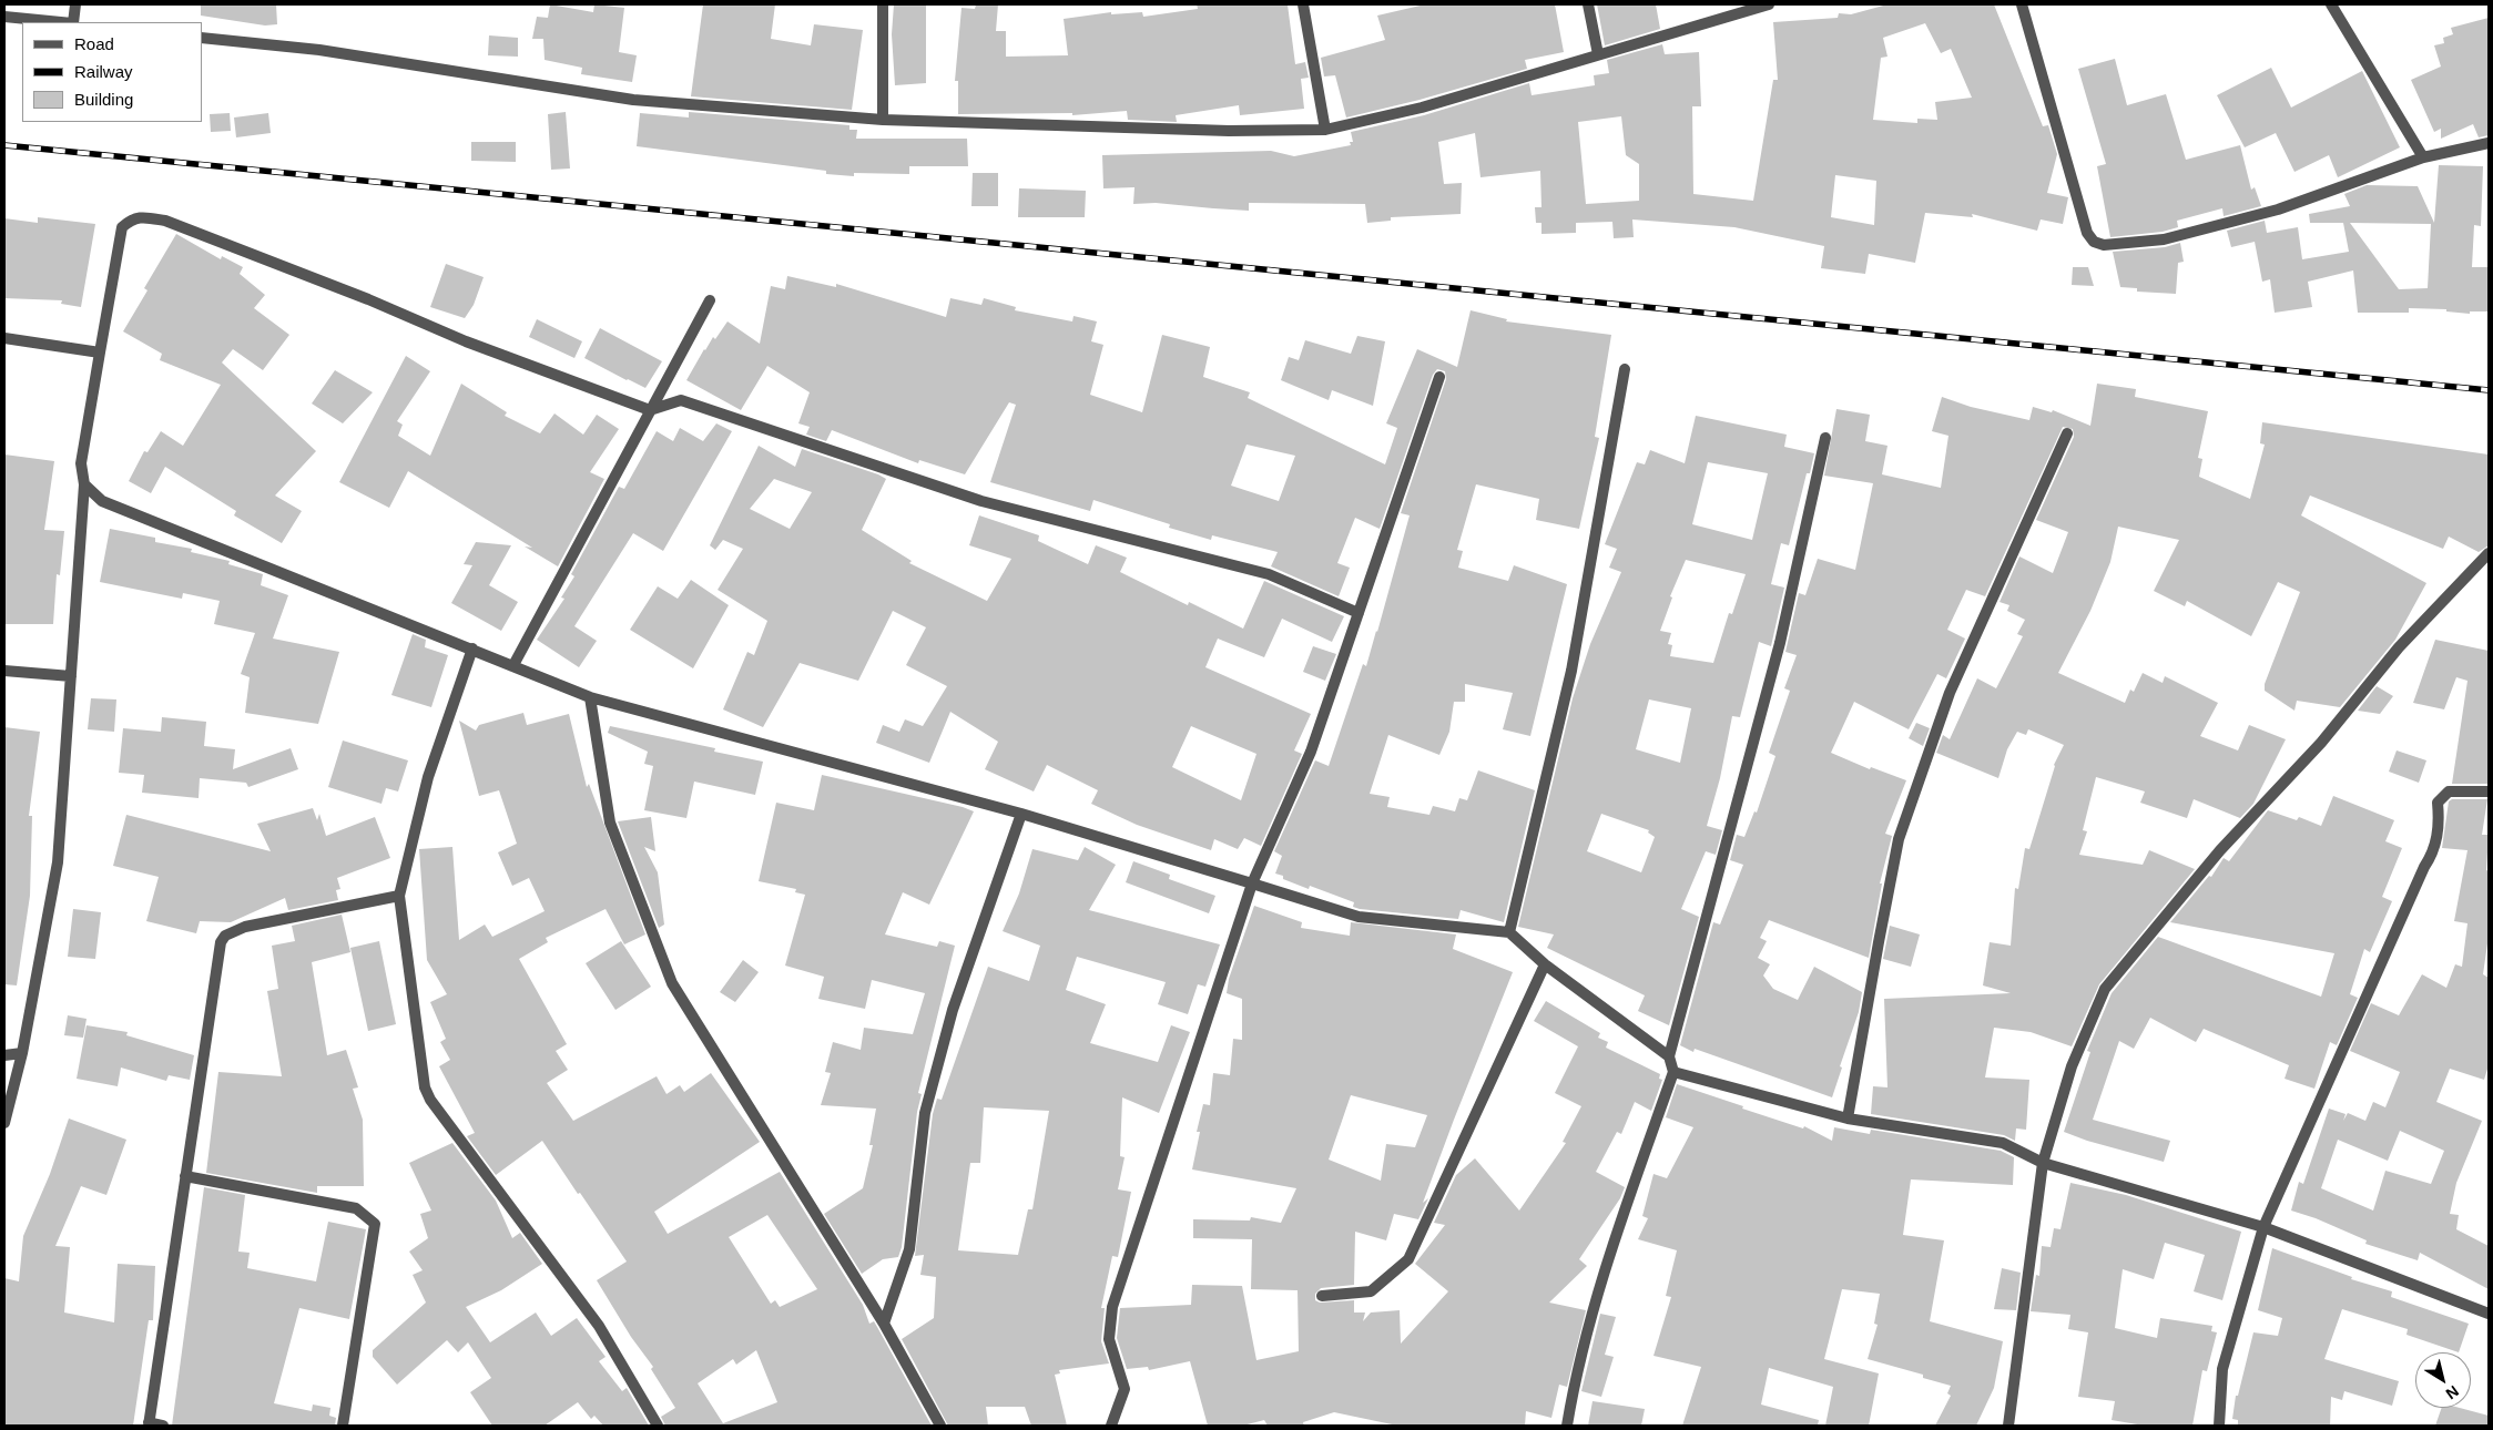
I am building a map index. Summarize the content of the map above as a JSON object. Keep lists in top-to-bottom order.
{
  "legend": ["Road", "Railway", "Building"],
  "north": "bottom right"
}
